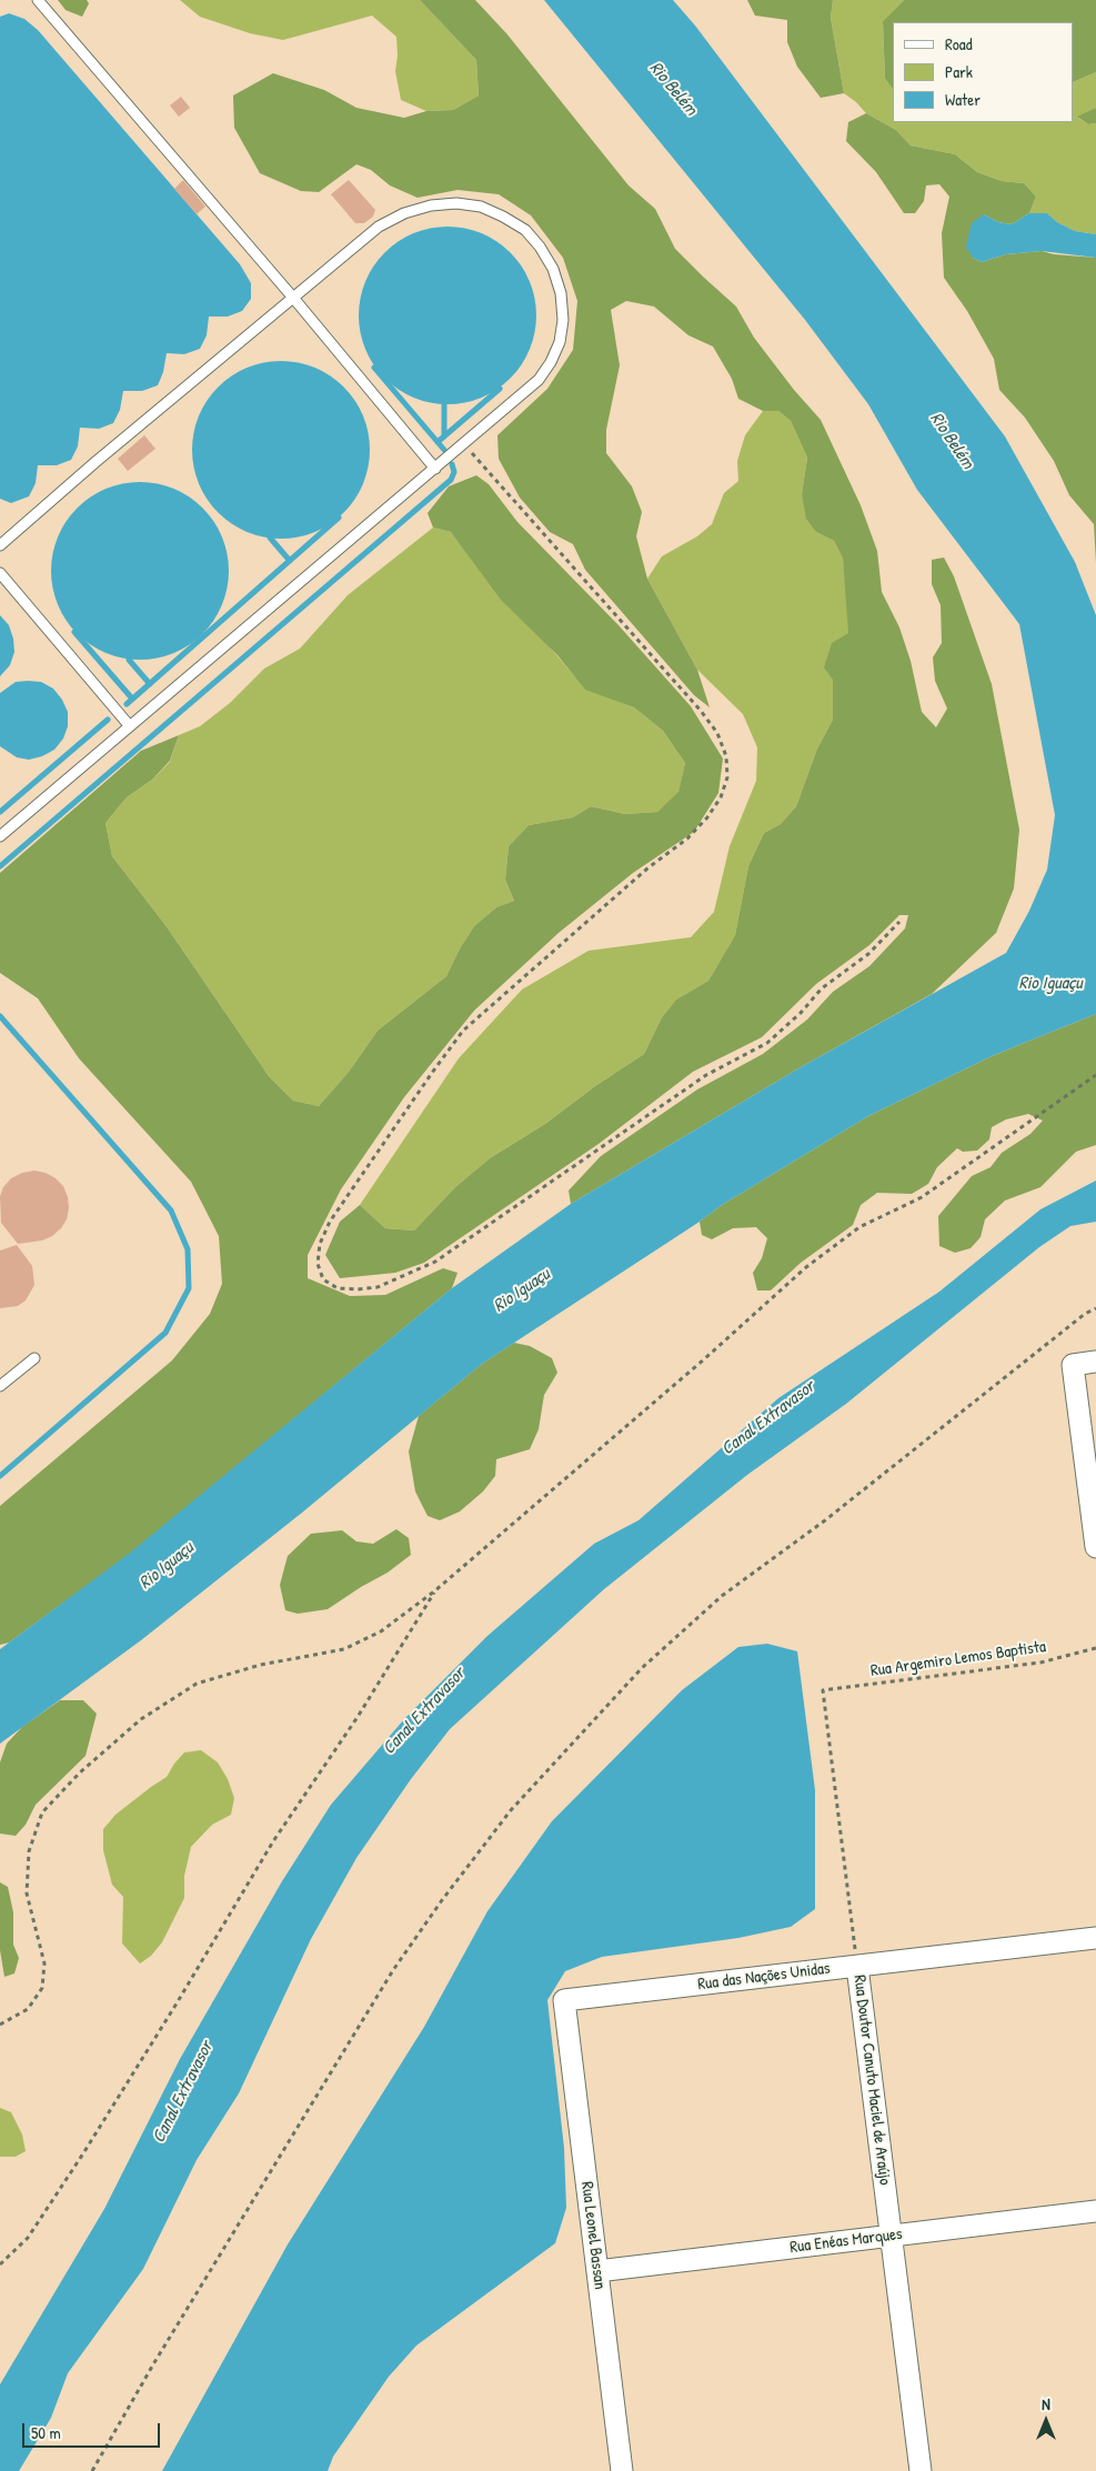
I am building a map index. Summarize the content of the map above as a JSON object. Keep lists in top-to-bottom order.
{
  "streets": {
    "street": [
      "Rua das Nações Unidas",
      "Rua Doutor Canuto Maciel de Araújo",
      "Rua Leonel Bassan",
      "Rua Enéas Marques"
    ],
    "path": ["Rua Argemiro Lemos Baptista"]
  },
  "crossings": [
    ["Rua Argemiro Lemos Baptista", "Rua Doutor Canuto Maciel de Araújo"],
    ["Rua das Nações Unidas", "Rua Doutor Canuto Maciel de Araújo"],
    ["Rua das Nações Unidas", "Rua Leonel Bassan"],
    ["Rua Doutor Canuto Maciel de Araújo", "Rua Enéas Marques"],
    ["Rua Leonel Bassan", "Rua Enéas Marques"]
  ],
  "water": ["Rio Belém", "Rio Iguaçu", "Canal Extravasor"],
  "legend": ["Road", "Park", "Water"],
  "scale_bar": "50 m",
  "north": "top"
}
